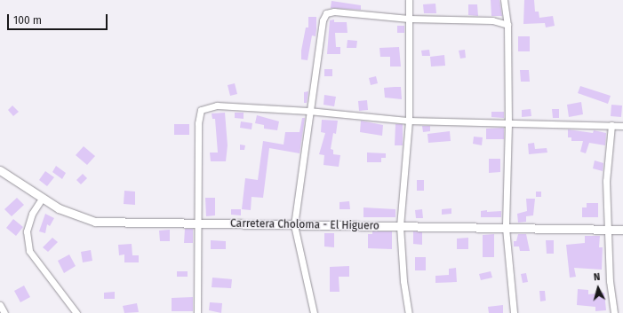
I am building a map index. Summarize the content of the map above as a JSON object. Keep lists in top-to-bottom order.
{
  "streets": {
    "street": ["Carretera Choloma - El Higuero"]
  },
  "scale_bar": "100 m",
  "north": "top"
}
